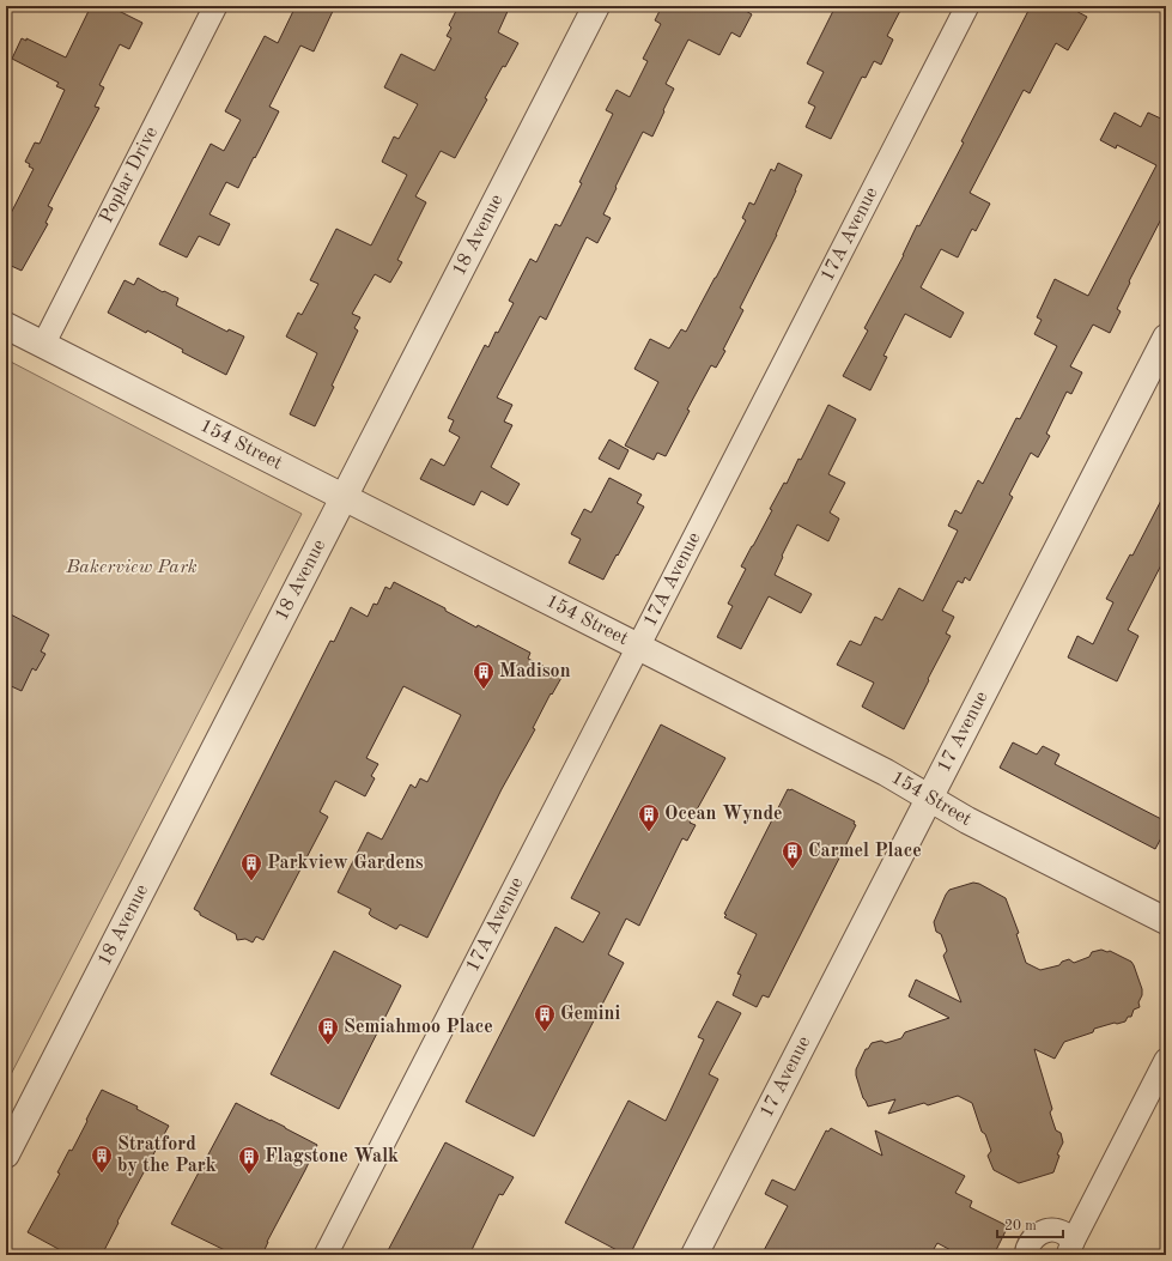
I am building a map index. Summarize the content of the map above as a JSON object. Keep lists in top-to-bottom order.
{
  "streets": {
    "street": [
      "Poplar Drive",
      "18 Avenue",
      "17A Avenue",
      "154 Street",
      "17 Avenue"
    ]
  },
  "crossings": [
    ["Poplar Drive", "154 Street"],
    ["18 Avenue", "154 Street"],
    ["17A Avenue", "154 Street"],
    ["154 Street", "17 Avenue"]
  ],
  "parks": ["Bakerview Park"],
  "places": {
    "building": [
      "Madison",
      "Ocean Wynde",
      "Carmel Place",
      "Parkview Gardens",
      "Gemini",
      "Semiahmoo Place",
      "Stratford by the Park",
      "Flagstone Walk"
    ]
  },
  "scale_bar": "20 m"
}
